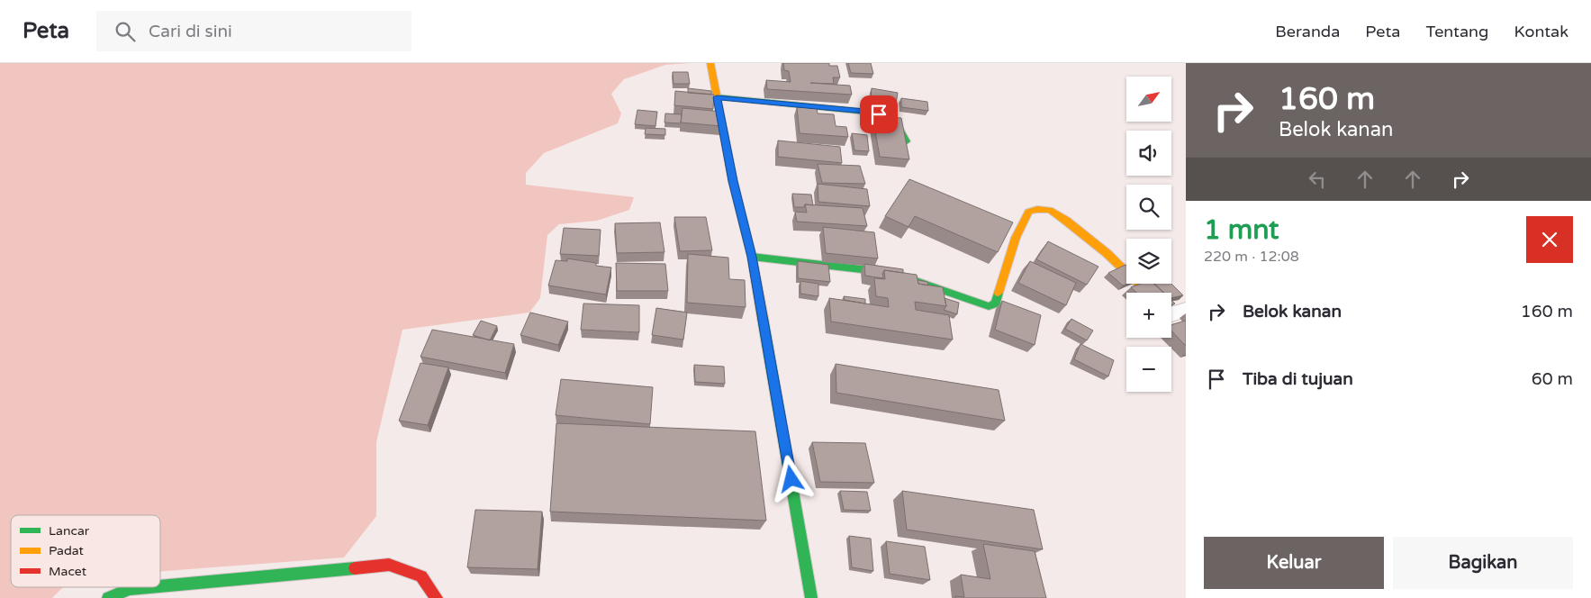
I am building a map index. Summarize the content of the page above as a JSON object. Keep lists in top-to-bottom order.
{
  "legend": ["Lancar", "Padat", "Macet"],
  "north": "top right",
  "page": {
    "header": "Peta",
    "search": "Cari di sini",
    "nav": [
      "Beranda",
      "Peta",
      "Tentang",
      "Kontak"
    ],
    "turn": ["160 m", "Belok kanan"],
    "map_buttons": ["+", "−"],
    "heading": ["1 mnt", "220 m · 12:08"],
    "list": [
      {
        "name": "Belok kanan",
        "value": "160 m"
      },
      {
        "name": "Tiba di tujuan",
        "value": "60 m"
      }
    ],
    "buttons": ["Keluar", "Bagikan"]
  }
}
